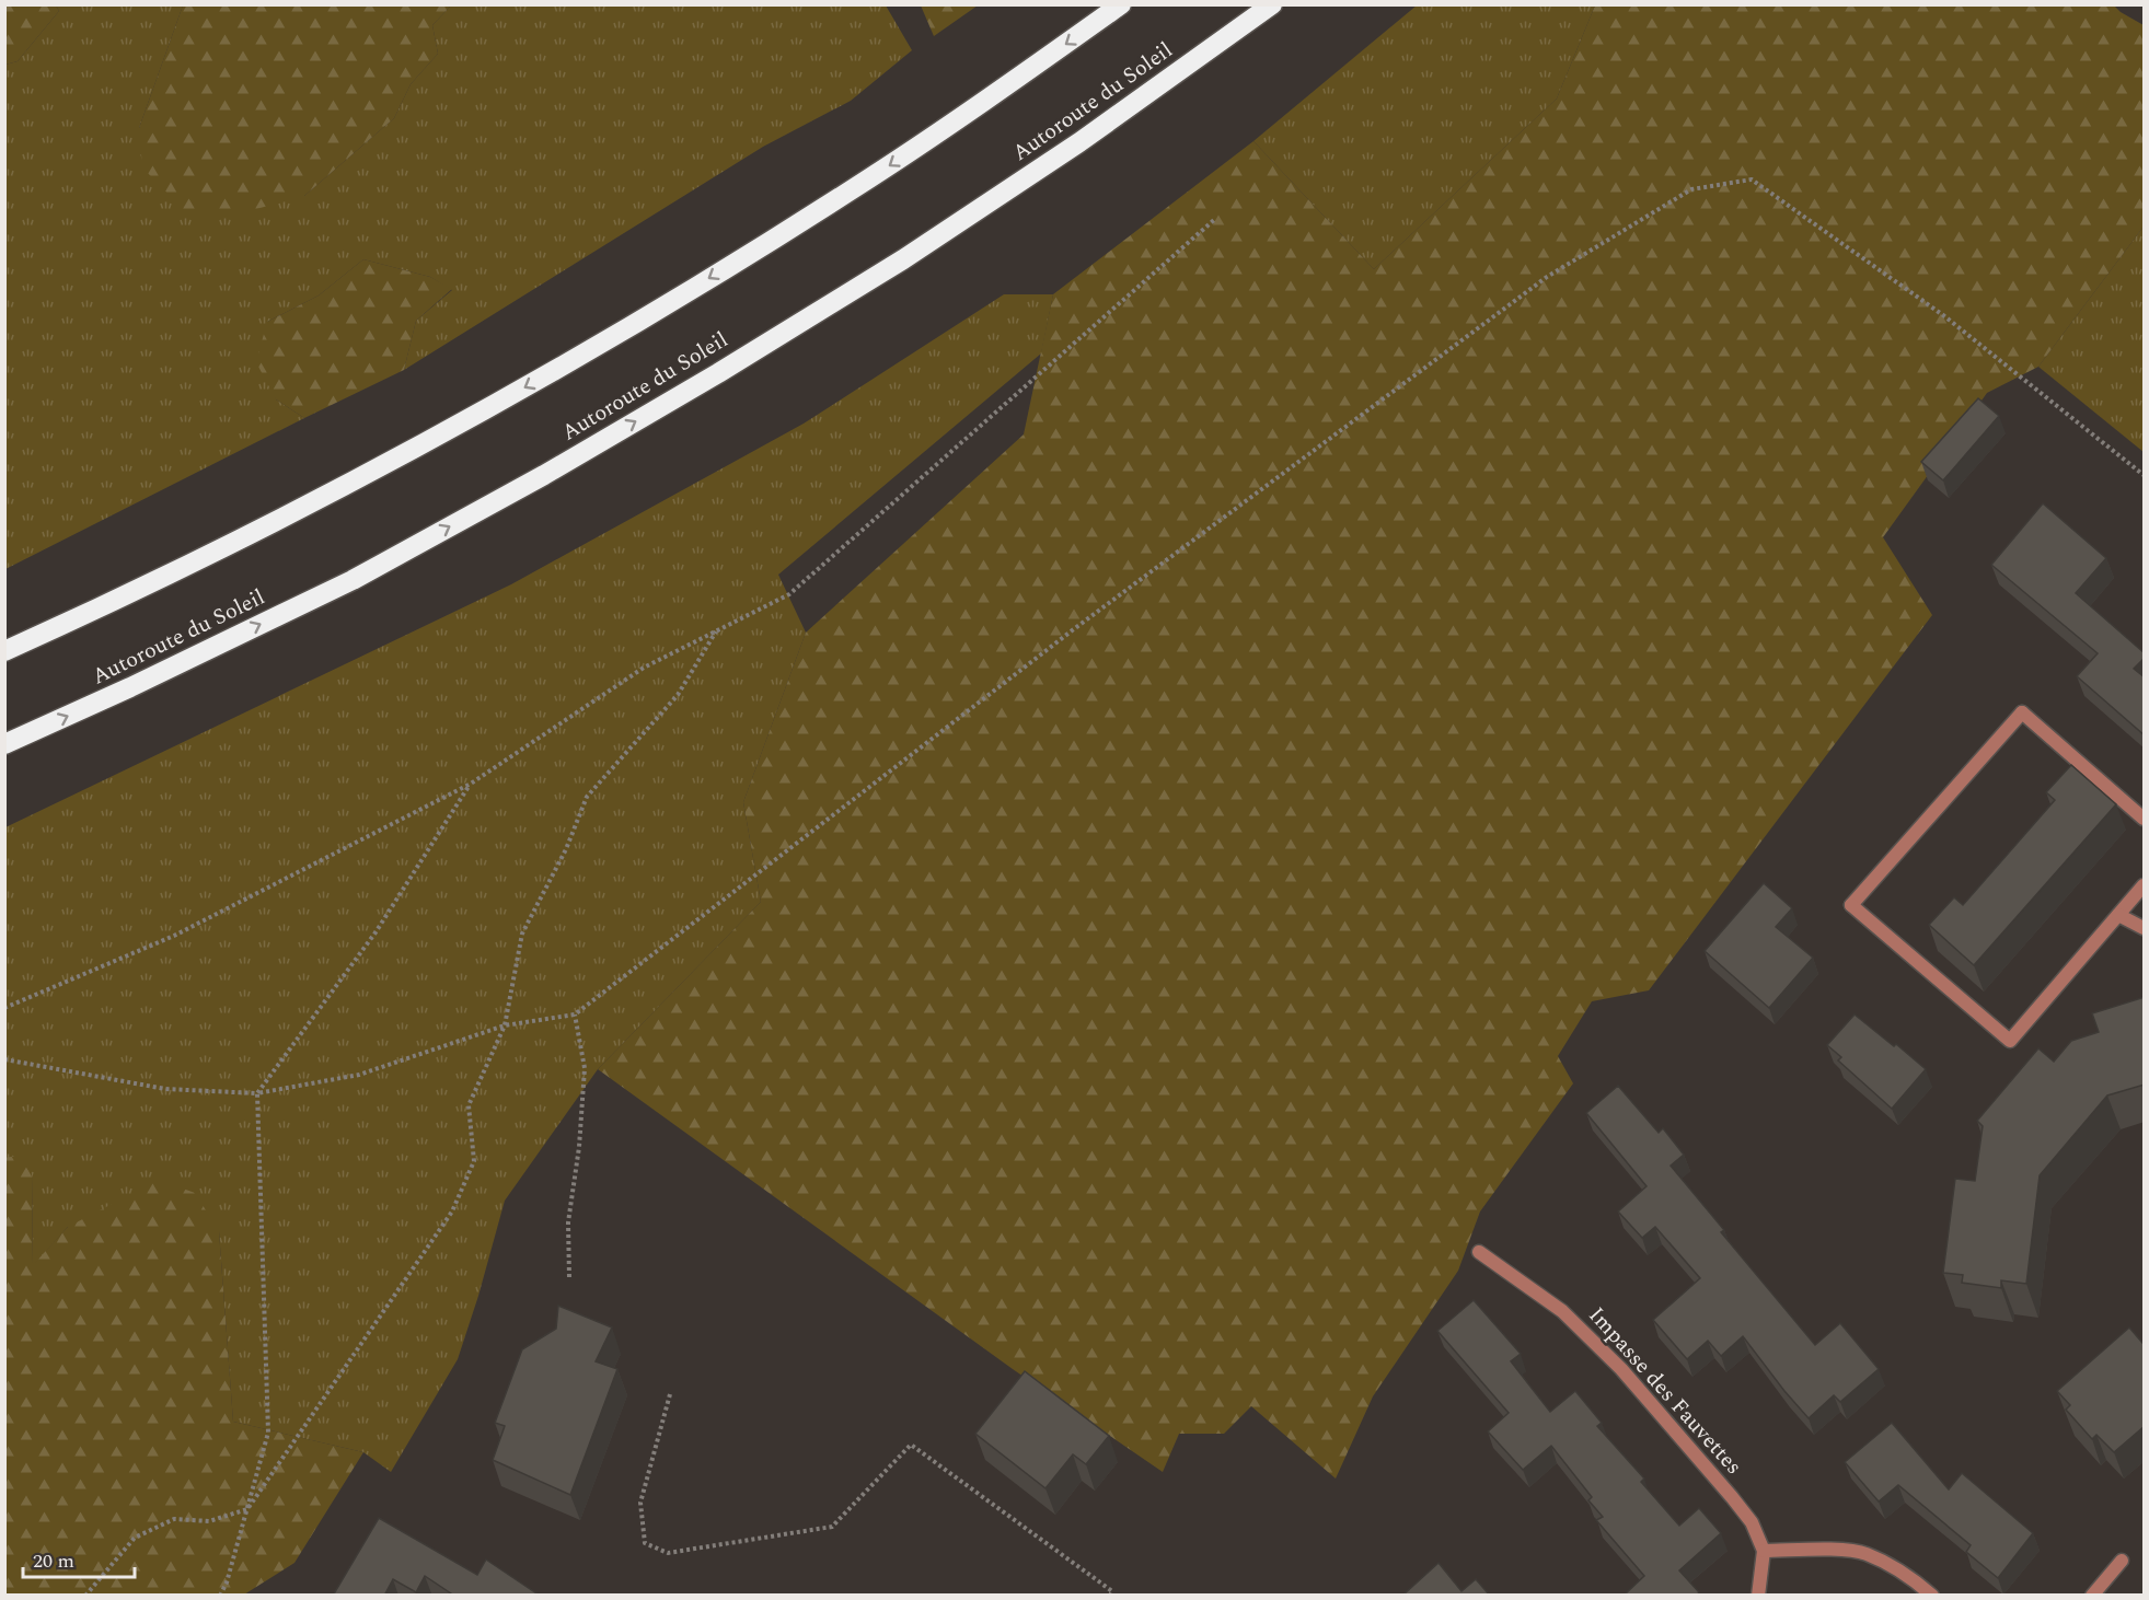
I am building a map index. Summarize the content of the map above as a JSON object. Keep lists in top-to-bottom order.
{
  "streets": {
    "highway": ["Autoroute du Soleil"],
    "street": ["Impasse des Fauvettes"]
  },
  "scale_bar": "20 m"
}
